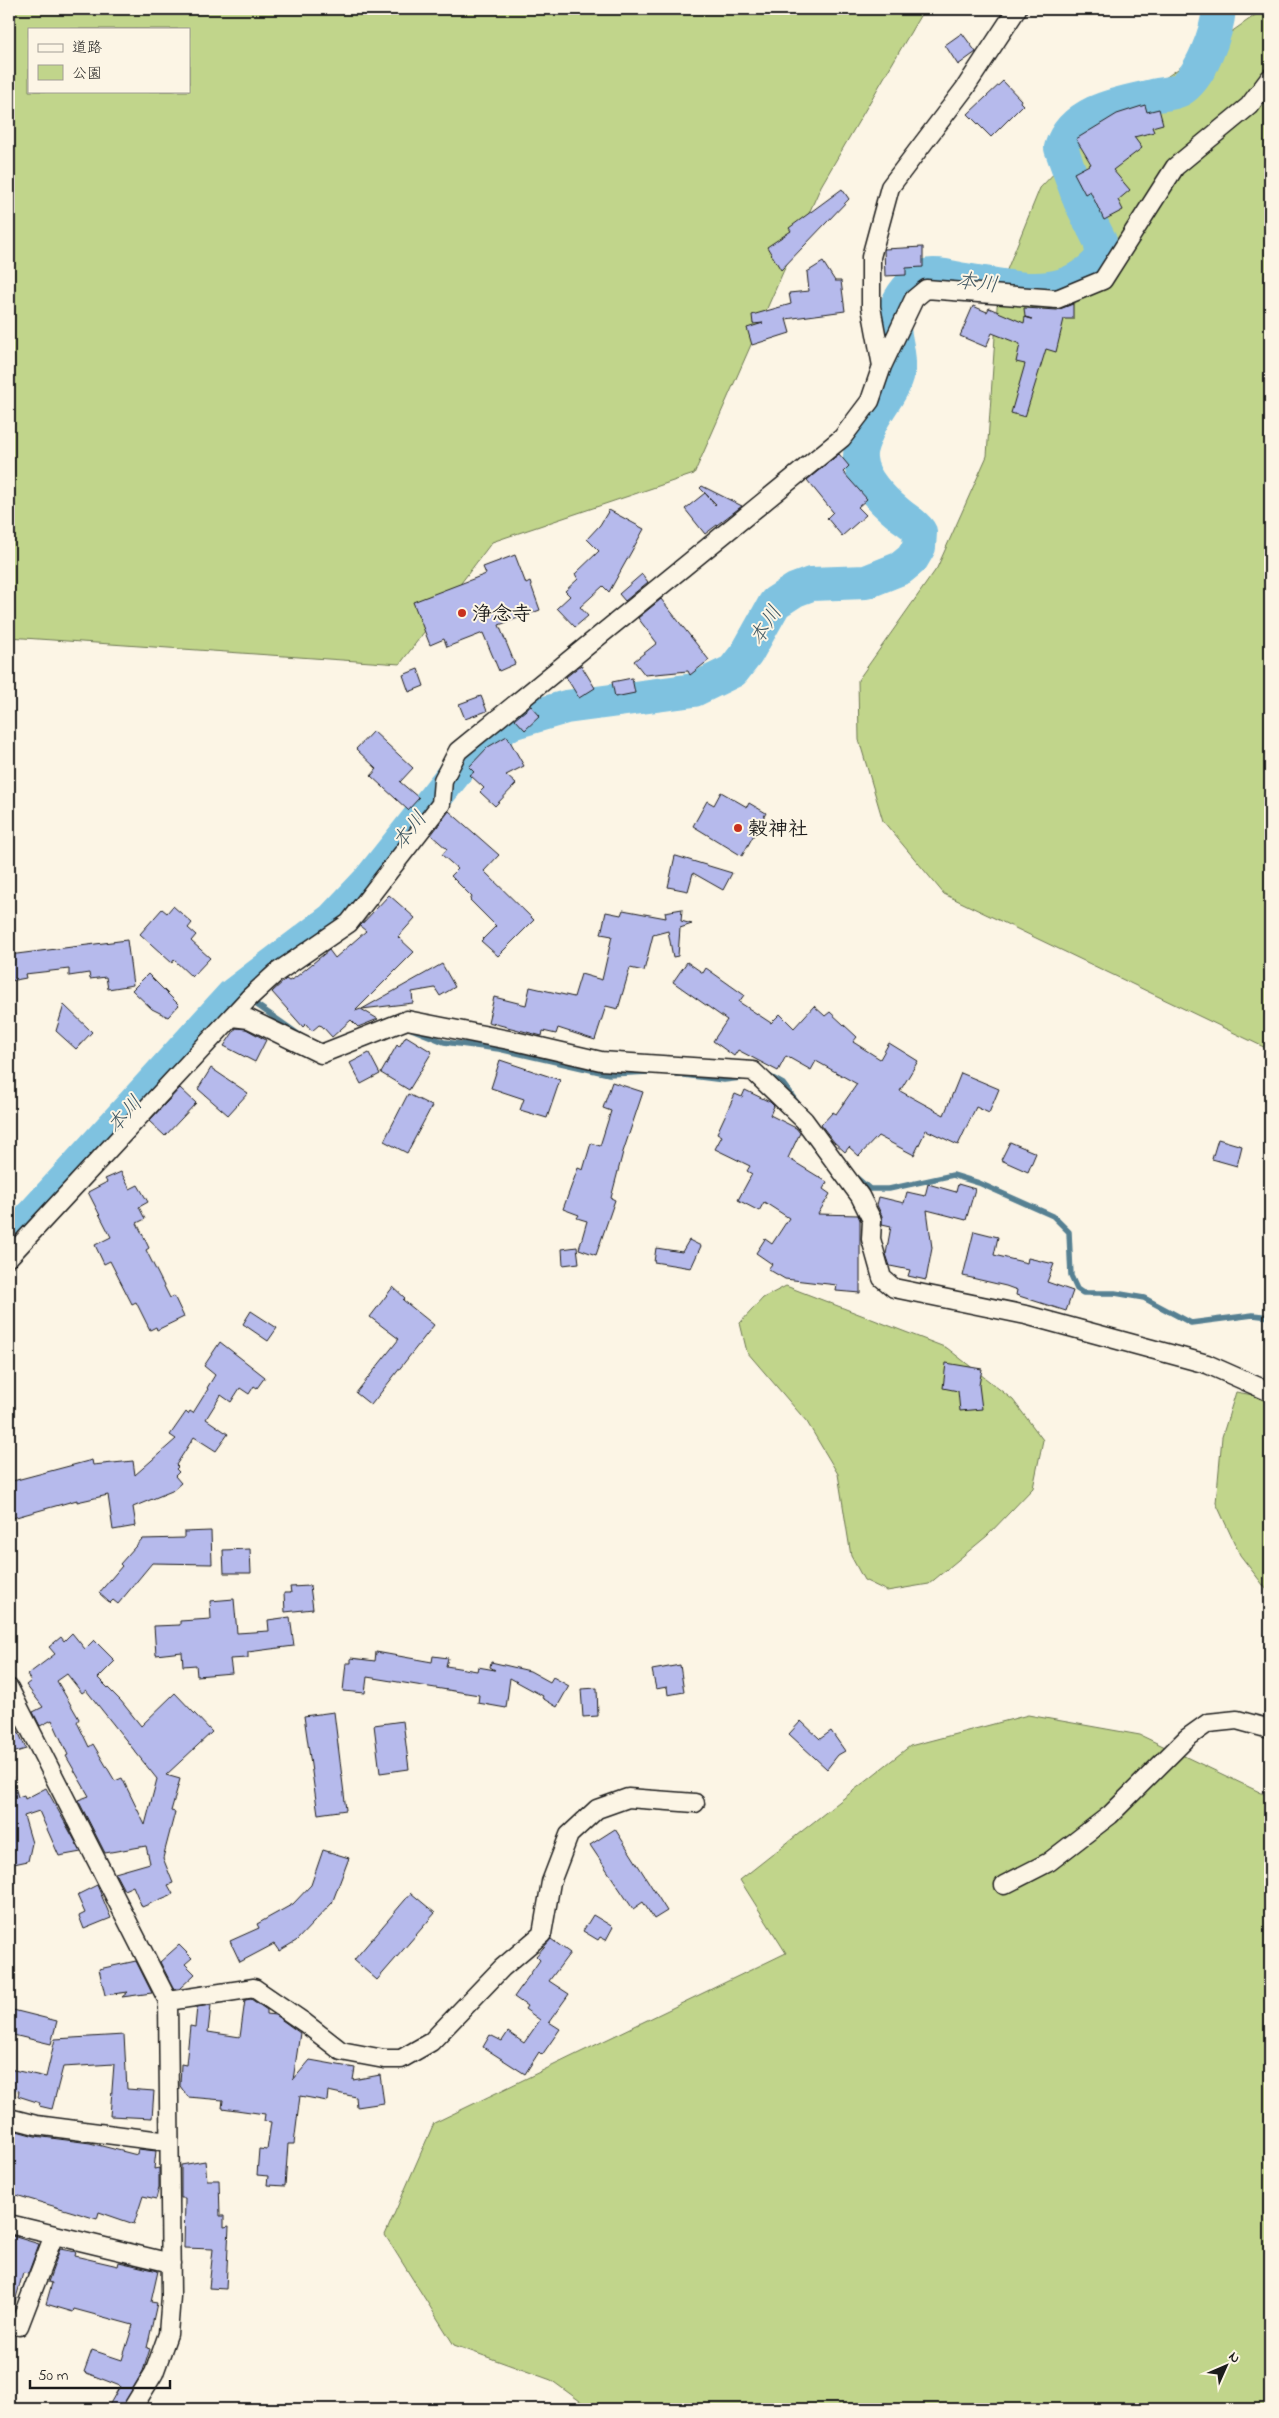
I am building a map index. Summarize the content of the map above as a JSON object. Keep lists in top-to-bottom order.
{
  "water": ["本川"],
  "places": ["浄念寺", "穀神社"],
  "legend": ["道路", "公園"],
  "scale_bar": "50 m",
  "north": "top right"
}
